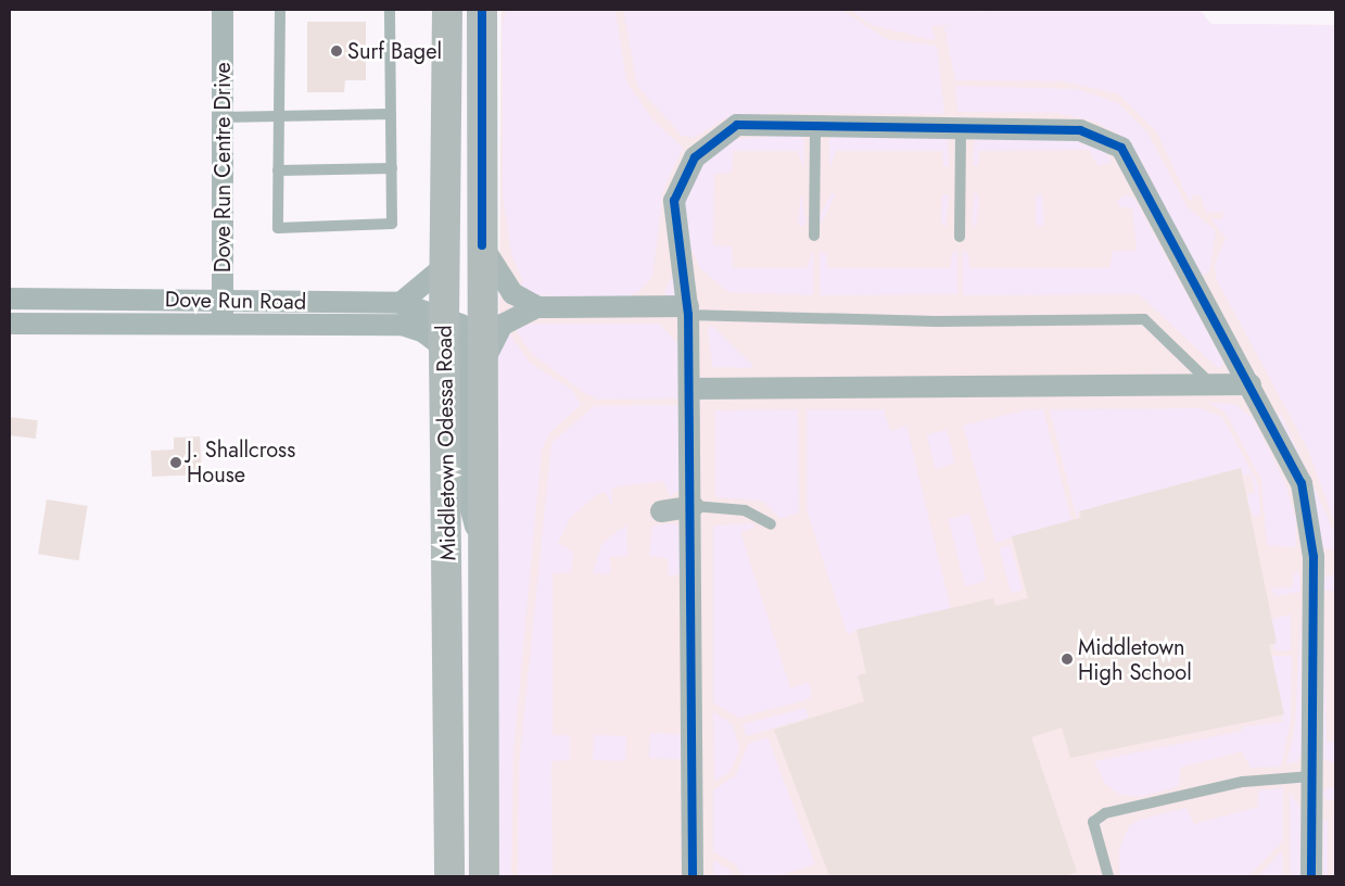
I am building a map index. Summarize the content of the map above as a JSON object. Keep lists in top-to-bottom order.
{
  "streets": {
    "main road": ["Middletown Odessa Road"],
    "street": ["Dove Run Centre Drive", "Dove Run Road"]
  },
  "crossings": [
    ["Dove Run Centre Drive", "Dove Run Road"],
    ["Dove Run Road", "Middletown Odessa Road"]
  ],
  "places": ["Surf Bagel", "J. Shallcross House", "Middletown High School"]
}
